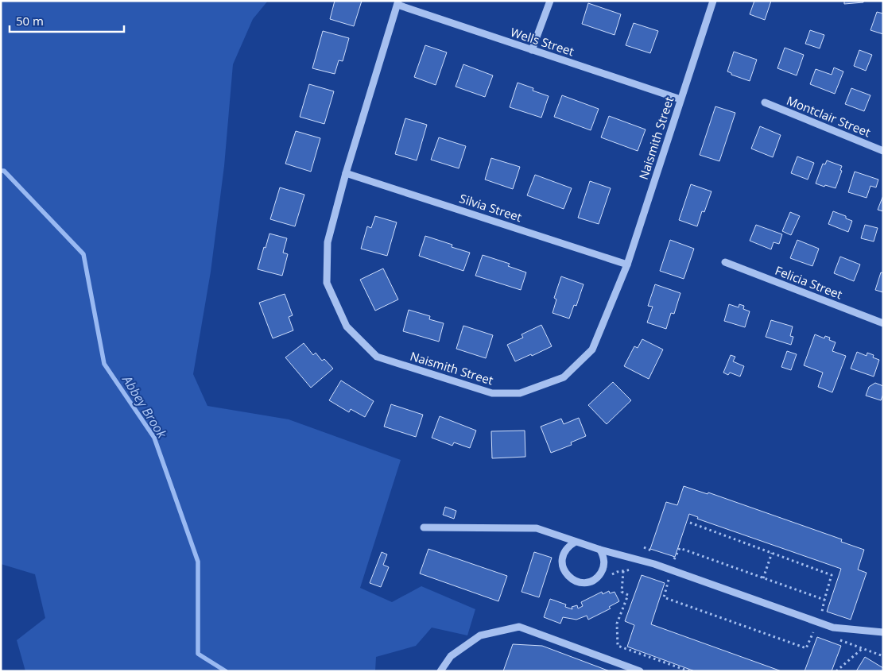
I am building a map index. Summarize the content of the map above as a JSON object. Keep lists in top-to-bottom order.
{
  "streets": {
    "street": [
      "Wells Street",
      "Montclair Street",
      "Naismith Street",
      "Silvia Street",
      "Felicia Street"
    ]
  },
  "crossings": [
    ["Wells Street", "Naismith Street"],
    ["Naismith Street", "Silvia Street"]
  ],
  "water": ["Abbey Brook"],
  "scale_bar": "50 m"
}
